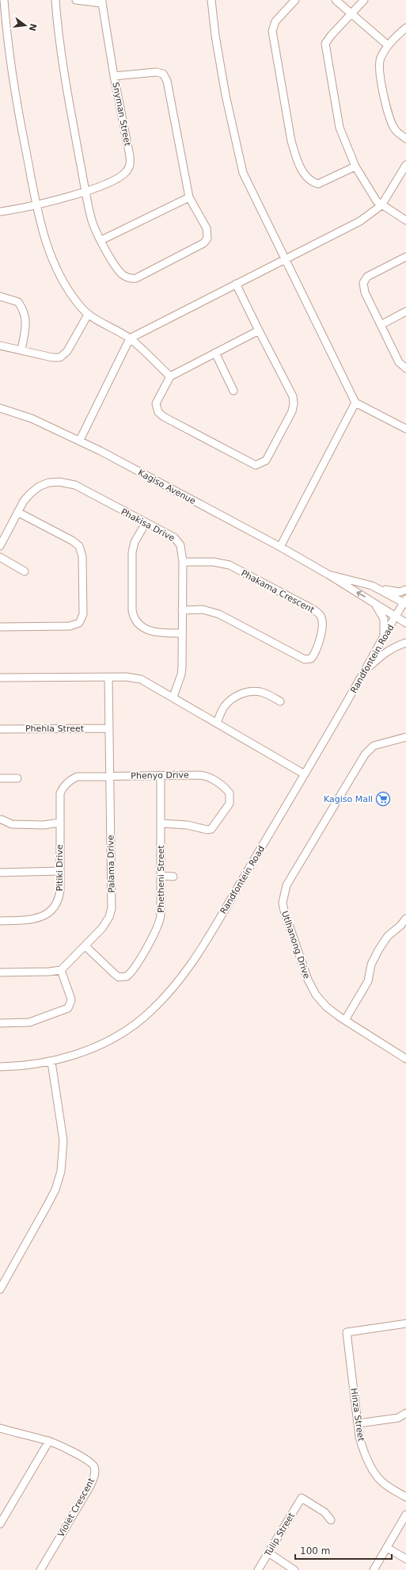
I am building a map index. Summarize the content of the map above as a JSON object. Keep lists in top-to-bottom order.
{
  "streets": {
    "street": [
      "Snyman Street",
      "Kagiso Avenue",
      "Phakisa Drive",
      "Phakama Crescent",
      "Randfontein Road",
      "Phehla Street",
      "Phenyo Drive",
      "Palama Drive",
      "Pitiki Drive",
      "Phetheni Street",
      "Utlhanong Drive",
      "Hinza Street",
      "Violet Crescent",
      "Tulip Street"
    ]
  },
  "crossings": [
    ["Kagiso Avenue", "Randfontein Road"],
    ["Phakisa Drive", "Phakama Crescent"],
    ["Phehla Street", "Palama Drive"],
    ["Phenyo Drive", "Palama Drive"],
    ["Phenyo Drive", "Pitiki Drive"],
    ["Phenyo Drive", "Phetheni Street"],
    ["Palama Drive", "Phetheni Street"]
  ],
  "places": {
    "supermarket": ["Kagiso Mall"]
  },
  "scale_bar": "100 m",
  "north": "right"
}
